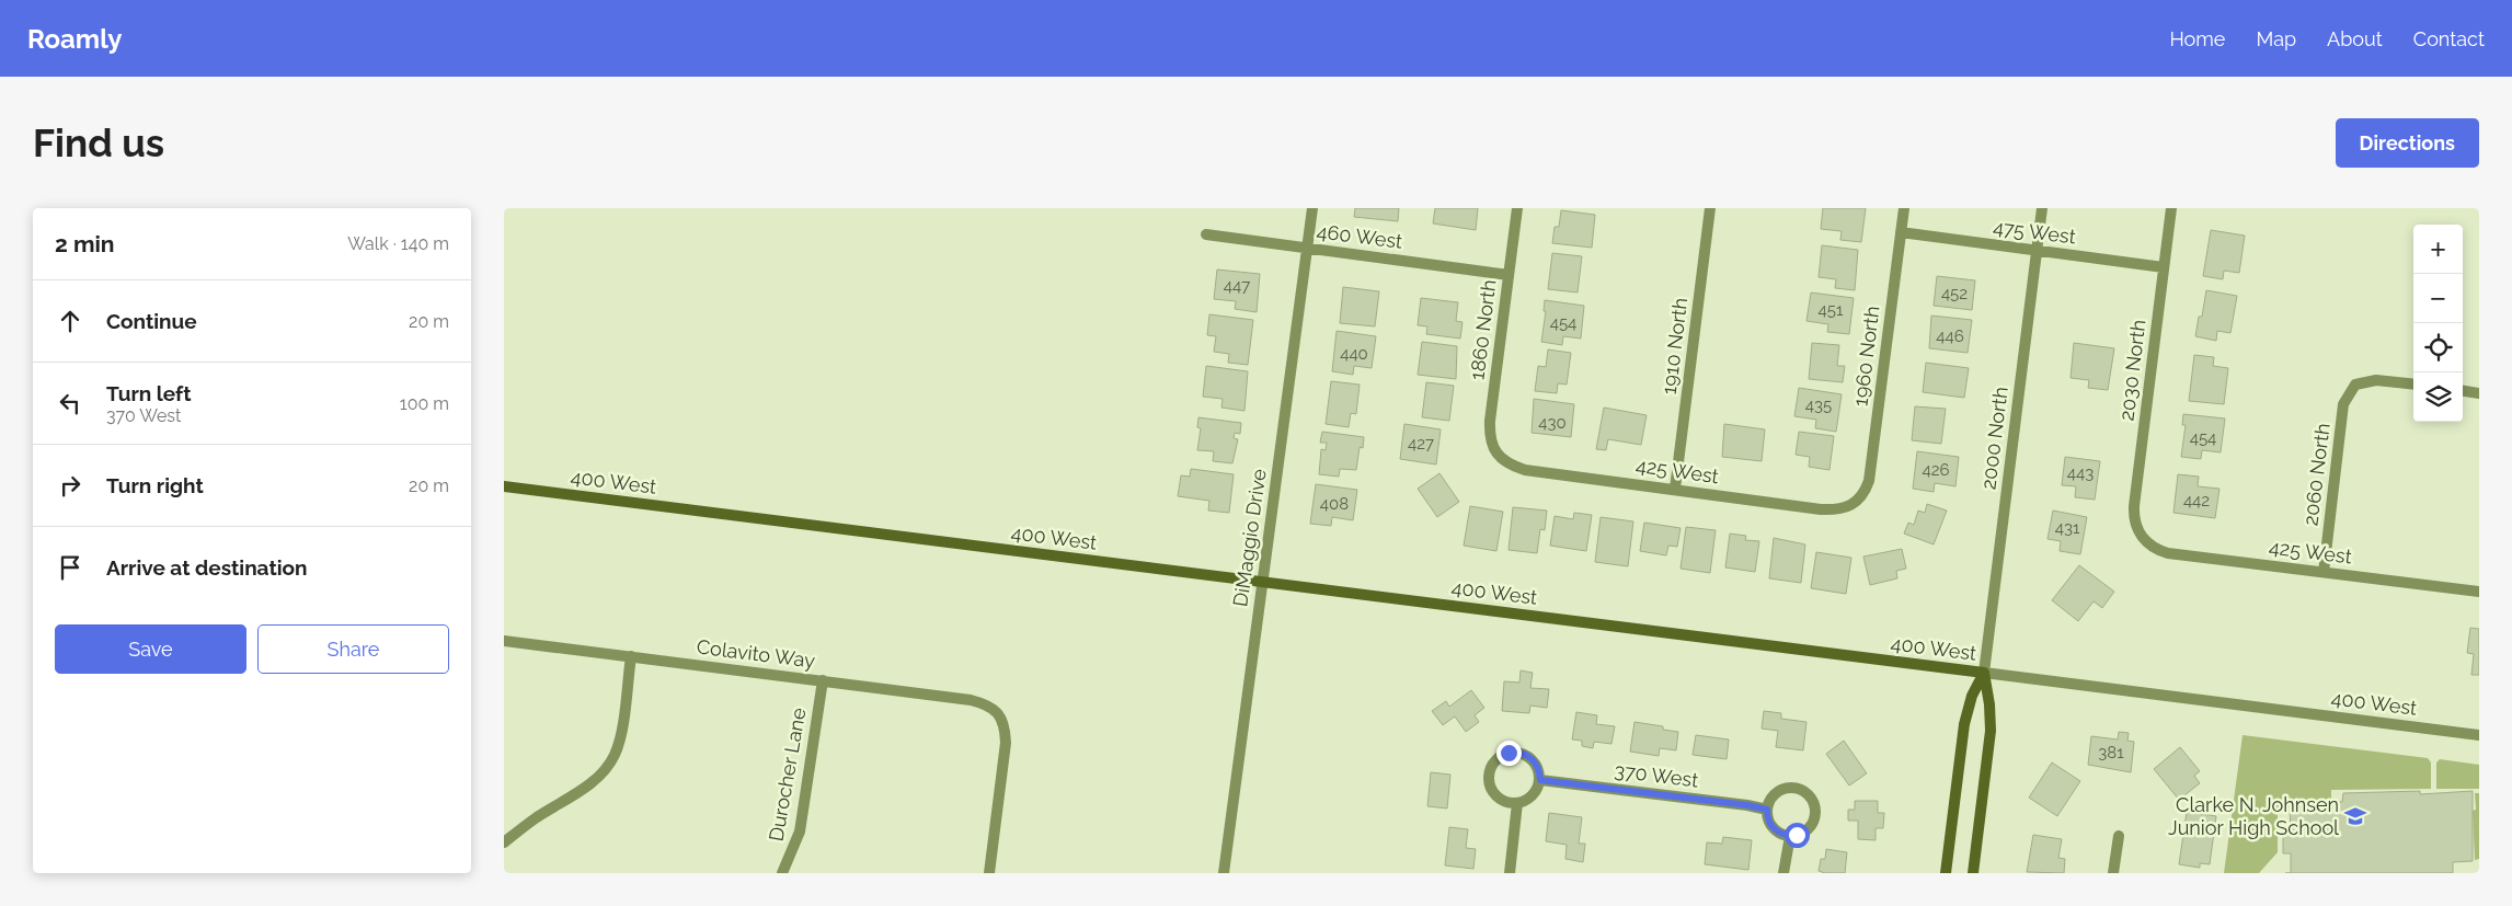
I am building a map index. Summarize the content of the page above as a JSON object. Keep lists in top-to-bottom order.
{
  "streets": {
    "street": [
      "475 West",
      "460 West",
      "1860 North",
      "1910 North",
      "1960 North",
      "2030 North",
      "2000 North",
      "425 West",
      "2060 North",
      "400 West",
      "DiMaggio Drive",
      "Colavito Way",
      "Durocher Lane",
      "370 West"
    ]
  },
  "crossings": [
    ["475 West", "1960 North"],
    ["475 West", "2030 North"],
    ["475 West", "2000 North"],
    ["460 West", "1860 North"],
    ["460 West", "DiMaggio Drive"],
    ["1860 North", "425 West"],
    ["1910 North", "425 West"],
    ["1960 North", "425 West"],
    ["2030 North", "425 West"],
    ["2000 North", "400 West"],
    ["425 West", "2060 North"],
    ["400 West", "DiMaggio Drive"],
    ["Colavito Way", "Durocher Lane"]
  ],
  "places": {
    "school or university": ["Clarke N. Johnsen Junior High School"]
  },
  "house_numbers": [
    "447",
    "452",
    "451",
    "454",
    "446",
    "440",
    "435",
    "430",
    "454",
    "427",
    "426",
    "443",
    "442",
    "408",
    "431",
    "381"
  ],
  "page": {
    "header": "Roamly",
    "nav": [
      "Home",
      "Map",
      "About",
      "Contact"
    ],
    "buttons": [
      "Directions",
      ["Save", "Share"]
    ],
    "title": "Find us",
    "heading": ["2 min", "Walk · 140 m"],
    "map_buttons": ["+", "−"],
    "list": [
      ["Continue", "20 m"],
      ["Turn left", "370 West", "100 m"],
      ["Turn right", "20 m"],
      "Arrive at destination"
    ]
  }
}
